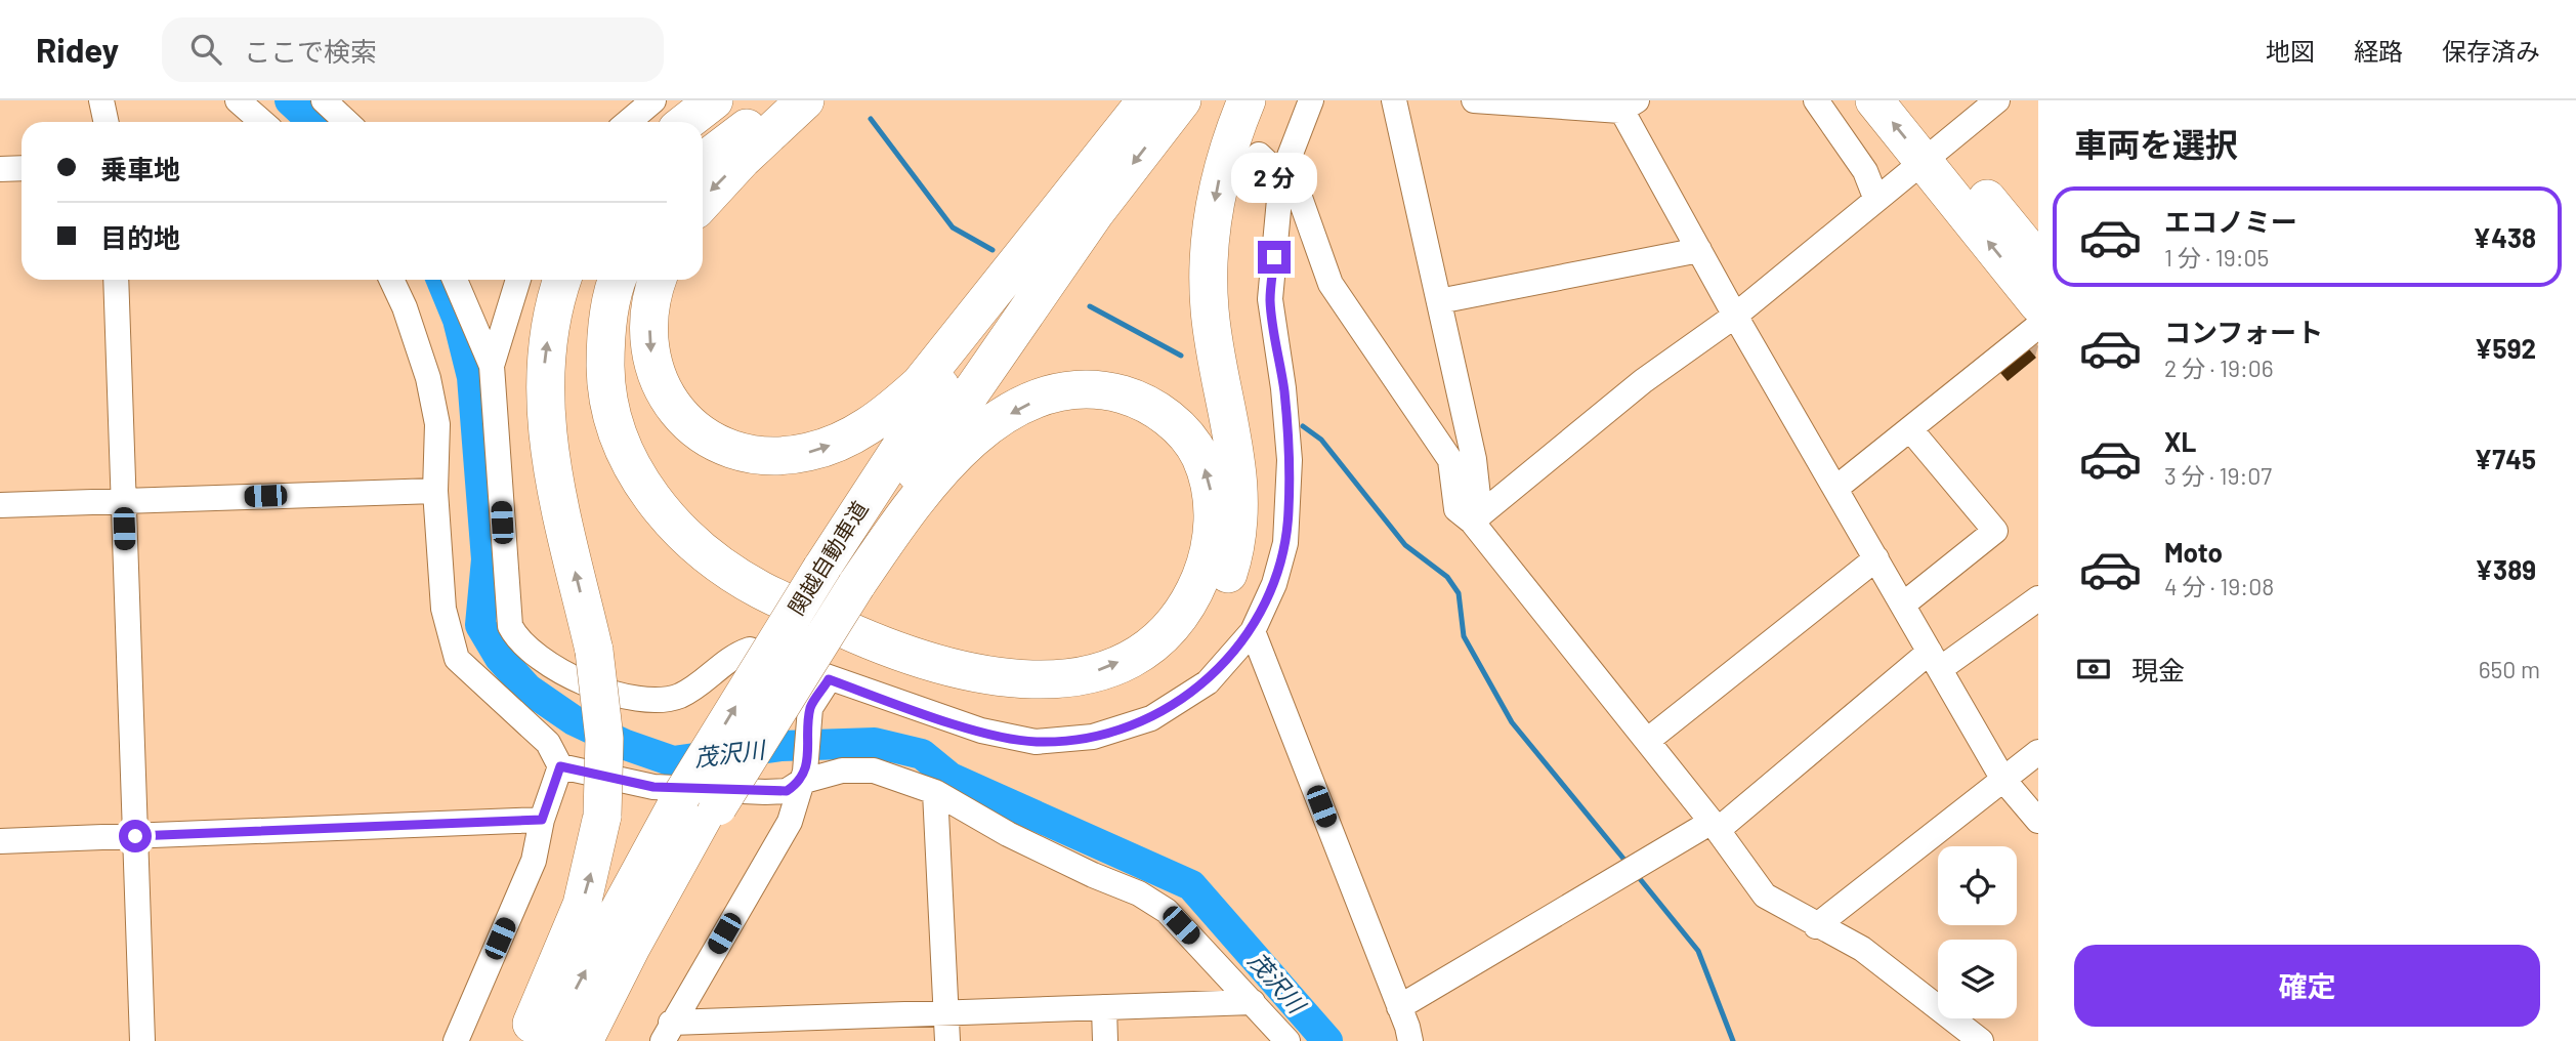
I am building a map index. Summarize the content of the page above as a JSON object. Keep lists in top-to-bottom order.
{
  "streets": {
    "highway": ["関越自動車道"]
  },
  "water": ["茂沢川"],
  "page": {
    "header": "Ridey",
    "search": "ここで検索",
    "nav": ["地図", "経路", "保存済み"],
    "heading": "車両を選択",
    "banner": ["乗車地", "目的地"],
    "bubble": "2 分",
    "list": [
      {
        "name": "エコノミー",
        "note": "1 分 · 19:05",
        "value": "¥438"
      },
      {
        "name": "コンフォート",
        "note": "2 分 · 19:06",
        "value": "¥592"
      },
      {
        "name": "XL",
        "note": "3 分 · 19:07",
        "value": "¥745"
      },
      {
        "name": "Moto",
        "note": "4 分 · 19:08",
        "value": "¥389"
      }
    ],
    "pay": ["現金", "650 m"],
    "buttons": "確定"
  }
}
